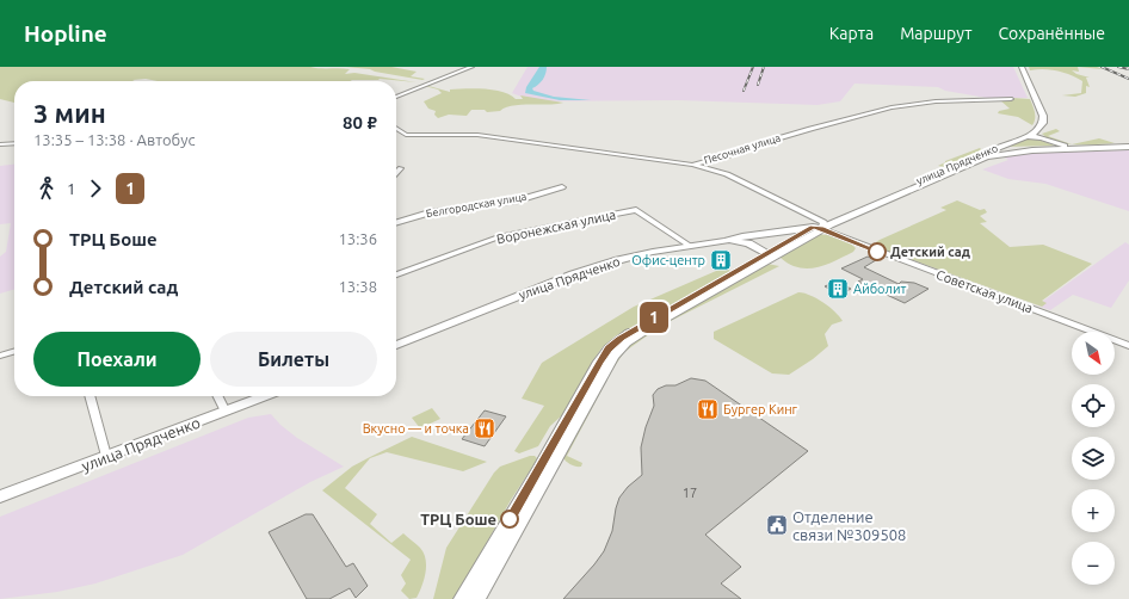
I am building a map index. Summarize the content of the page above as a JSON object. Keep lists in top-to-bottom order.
{
  "streets": {
    "main road": ["улица Прядченко"],
    "street": [
      "Песочная улица",
      "Белгородская улица",
      "Воронежская улица",
      "Советская улица"
    ]
  },
  "crossings": [
    ["Песочная улица", "Советская улица"],
    ["улица Прядченко", "Воронежская улица"],
    ["улица Прядченко", "Советская улица"]
  ],
  "places": {
    "other": ["Детский сад", "ТРЦ Боше"],
    "building": ["Офис-центр", "Айболит"],
    "restaurant": ["Бургер Кинг", "Вкусно — и точка"],
    "public building": ["Отделение связи №309508"]
  },
  "lines": ["bus line 1"],
  "house_numbers": ["17"],
  "north": "bottom right",
  "page": {
    "header": "Hopline",
    "nav": ["Карта", "Маршрут", "Сохранённые"],
    "on_map": "1",
    "heading": ["3 мин", "13:35 – 13:38 · Автобус", "80 ₽"],
    "legs": ["1", "1"],
    "list": [
      {
        "name": "ТРЦ Боше",
        "value": "13:36"
      },
      {
        "name": "Детский сад",
        "value": "13:38"
      }
    ],
    "buttons": ["Поехали", "Билеты"],
    "map_buttons": ["+", "−"]
  }
}
